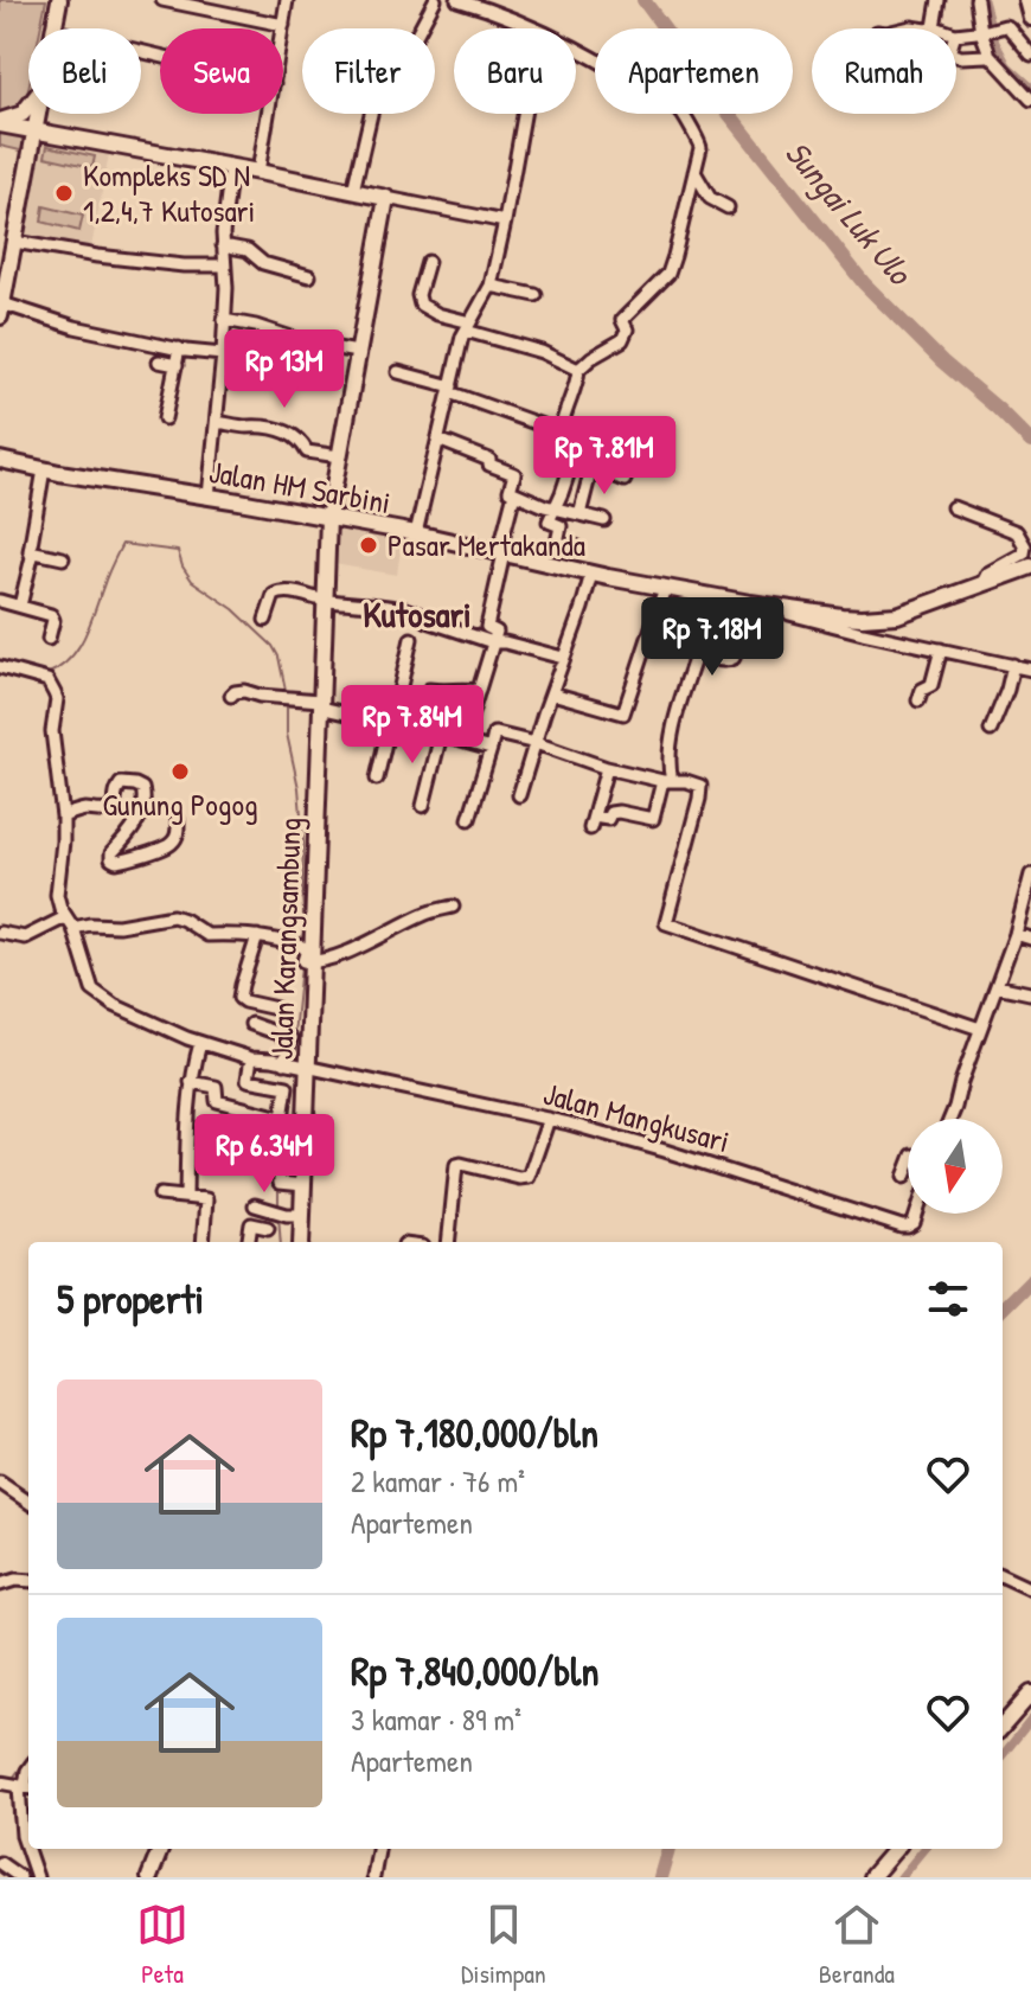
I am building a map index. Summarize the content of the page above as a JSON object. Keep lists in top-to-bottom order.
{
  "streets": {
    "main road": ["Jalan HM Sarbini", "Jalan Karangsambung"],
    "street": ["Jalan Mangkusari"]
  },
  "crossings": [
    ["Jalan HM Sarbini", "Jalan Karangsambung"],
    ["Jalan Karangsambung", "Jalan Mangkusari"]
  ],
  "districts": ["Kutosari"],
  "water": ["Sungai Luk Ulo"],
  "places": ["Kompleks SD N 1,2,4,7 Kutosari", "Pasar Mertakanda", "Gunung Pogog"],
  "north": "bottom",
  "page": {
    "chip": [
      "Beli",
      "Sewa",
      "Filter",
      "Baru",
      "Apartemen",
      "Rumah"
    ],
    "price": [
      "Rp 13M",
      "Rp 7.81M",
      "Rp 7.18M",
      "Rp 7.84M",
      "Rp 6.34M"
    ],
    "heading": "5 properti",
    "list": [
      {
        "name": "Rp 7,180,000/bln",
        "note": "2 kamar · 76 m² · Apartemen"
      },
      {
        "name": "Rp 7,840,000/bln",
        "note": "3 kamar · 89 m² · Apartemen"
      }
    ],
    "tabs": ["Peta", "Disimpan", "Beranda"]
  }
}
